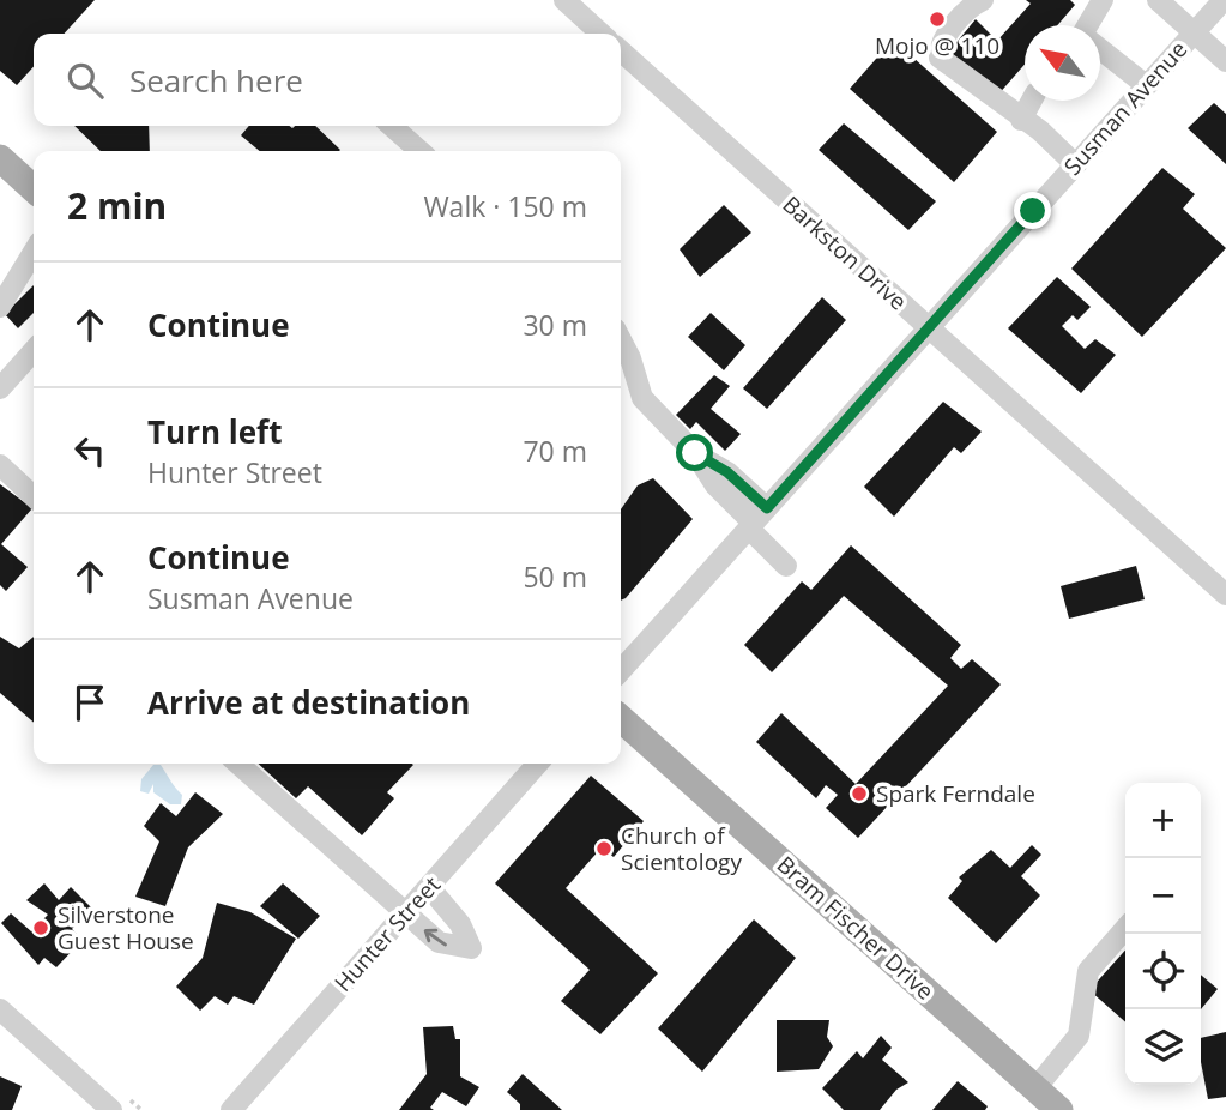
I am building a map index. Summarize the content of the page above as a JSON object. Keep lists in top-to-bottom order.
{
  "streets": {
    "main road": ["Bram Fischer Drive"],
    "street": ["Susman Avenue", "Barkston Drive", "Hunter Street"]
  },
  "crossings": [
    ["Susman Avenue", "Barkston Drive"]
  ],
  "places": [
    "Mojo @ 110",
    "Spark Ferndale",
    "Church of Scientology",
    "Silverstone Guest House"
  ],
  "north": "top left",
  "page": {
    "search": "Search here",
    "heading": ["2 min", "Walk · 150 m"],
    "list": [
      ["Continue", "30 m"],
      ["Turn left", "Hunter Street", "70 m"],
      ["Continue", "Susman Avenue", "50 m"],
      "Arrive at destination"
    ],
    "map_buttons": ["+", "−"]
  }
}
